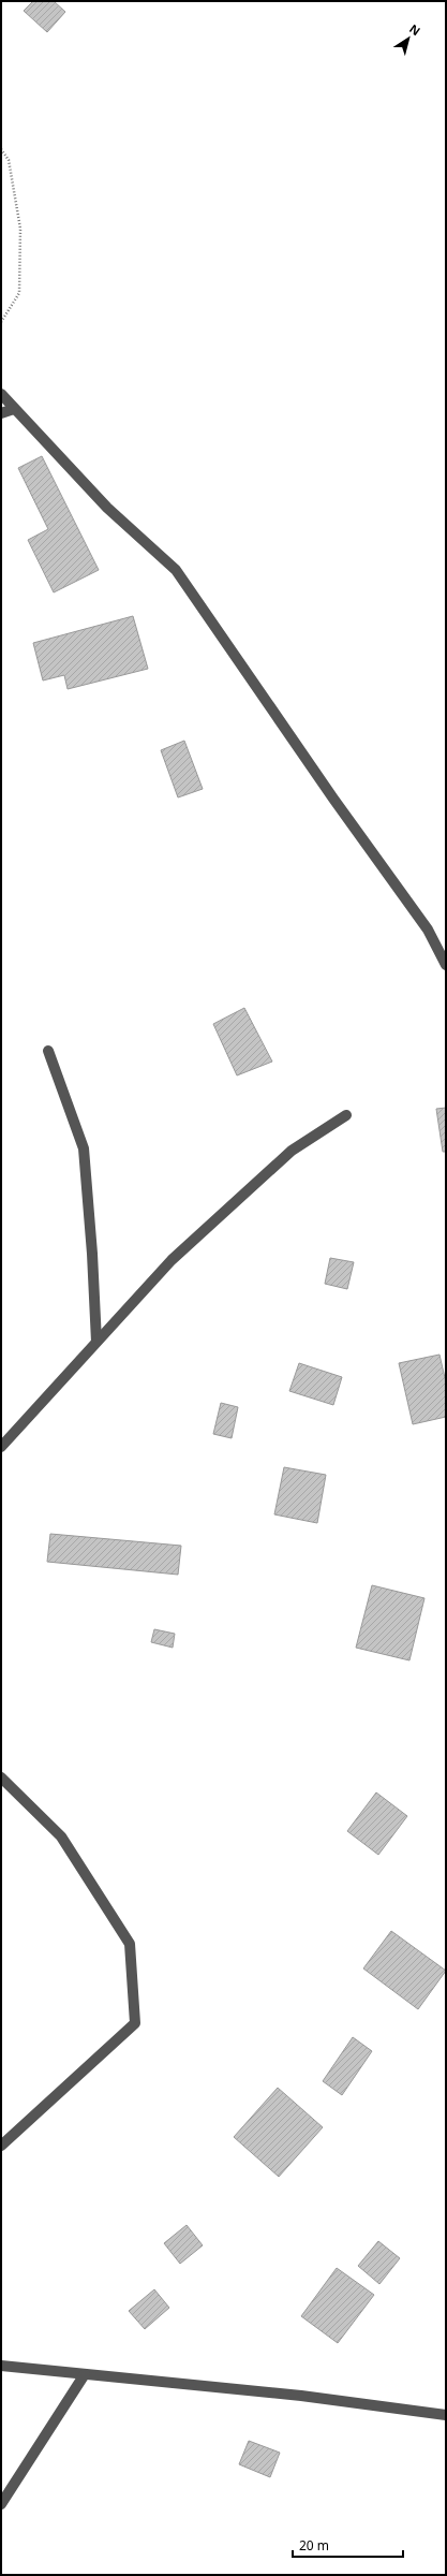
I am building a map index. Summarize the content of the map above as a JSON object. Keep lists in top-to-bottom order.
{
  "scale_bar": "20 m",
  "north": "top right"
}
